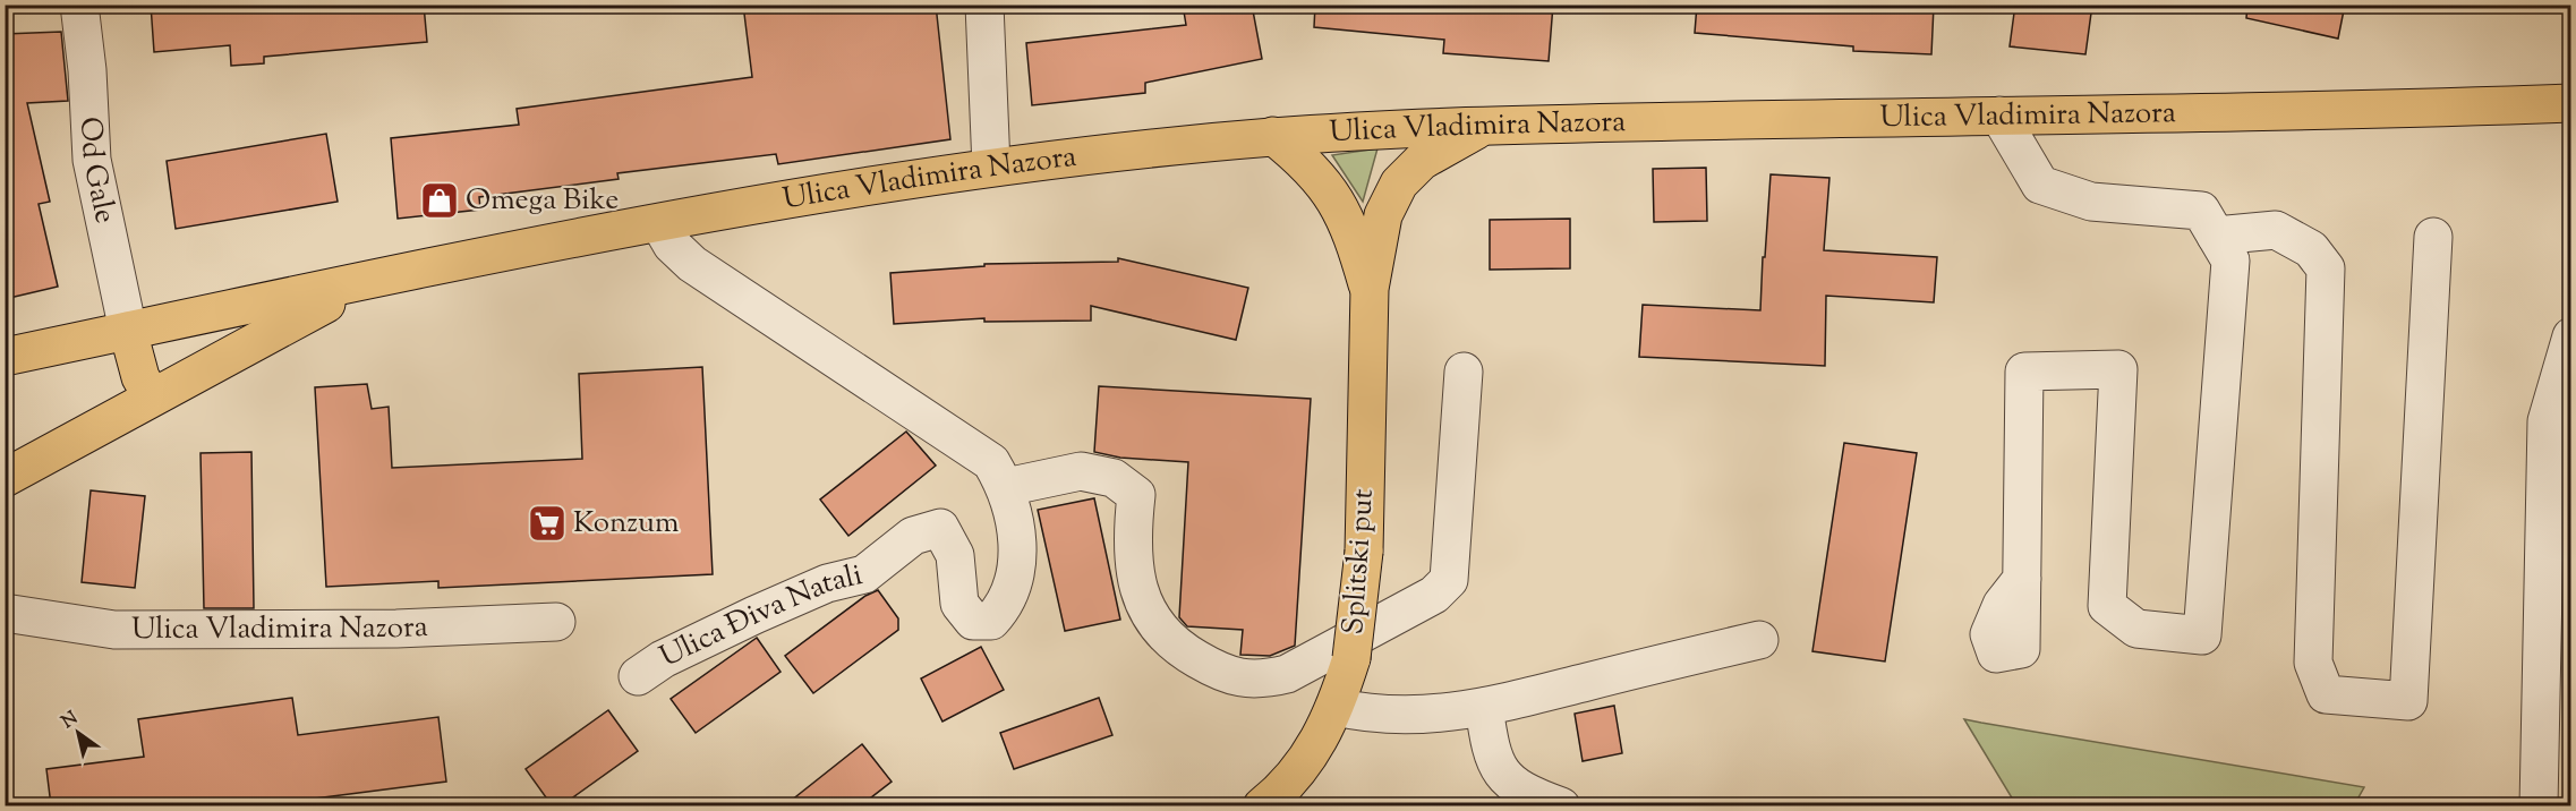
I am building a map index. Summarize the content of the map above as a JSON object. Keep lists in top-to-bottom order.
{
  "streets": {
    "main road": ["Ulica Vladimira Nazora", "Splitski put"],
    "street": ["Od Gale", "Ulica Điva Natali"]
  },
  "crossings": [
    ["Ulica Vladimira Nazora", "Od Gale"],
    ["Ulica Vladimira Nazora", "Splitski put"],
    ["Ulica Vladimira Nazora", "Ulica Điva Natali"]
  ],
  "places": {
    "shop": ["Omega Bike"],
    "supermarket": ["Konzum"]
  },
  "north": "top left"
}
